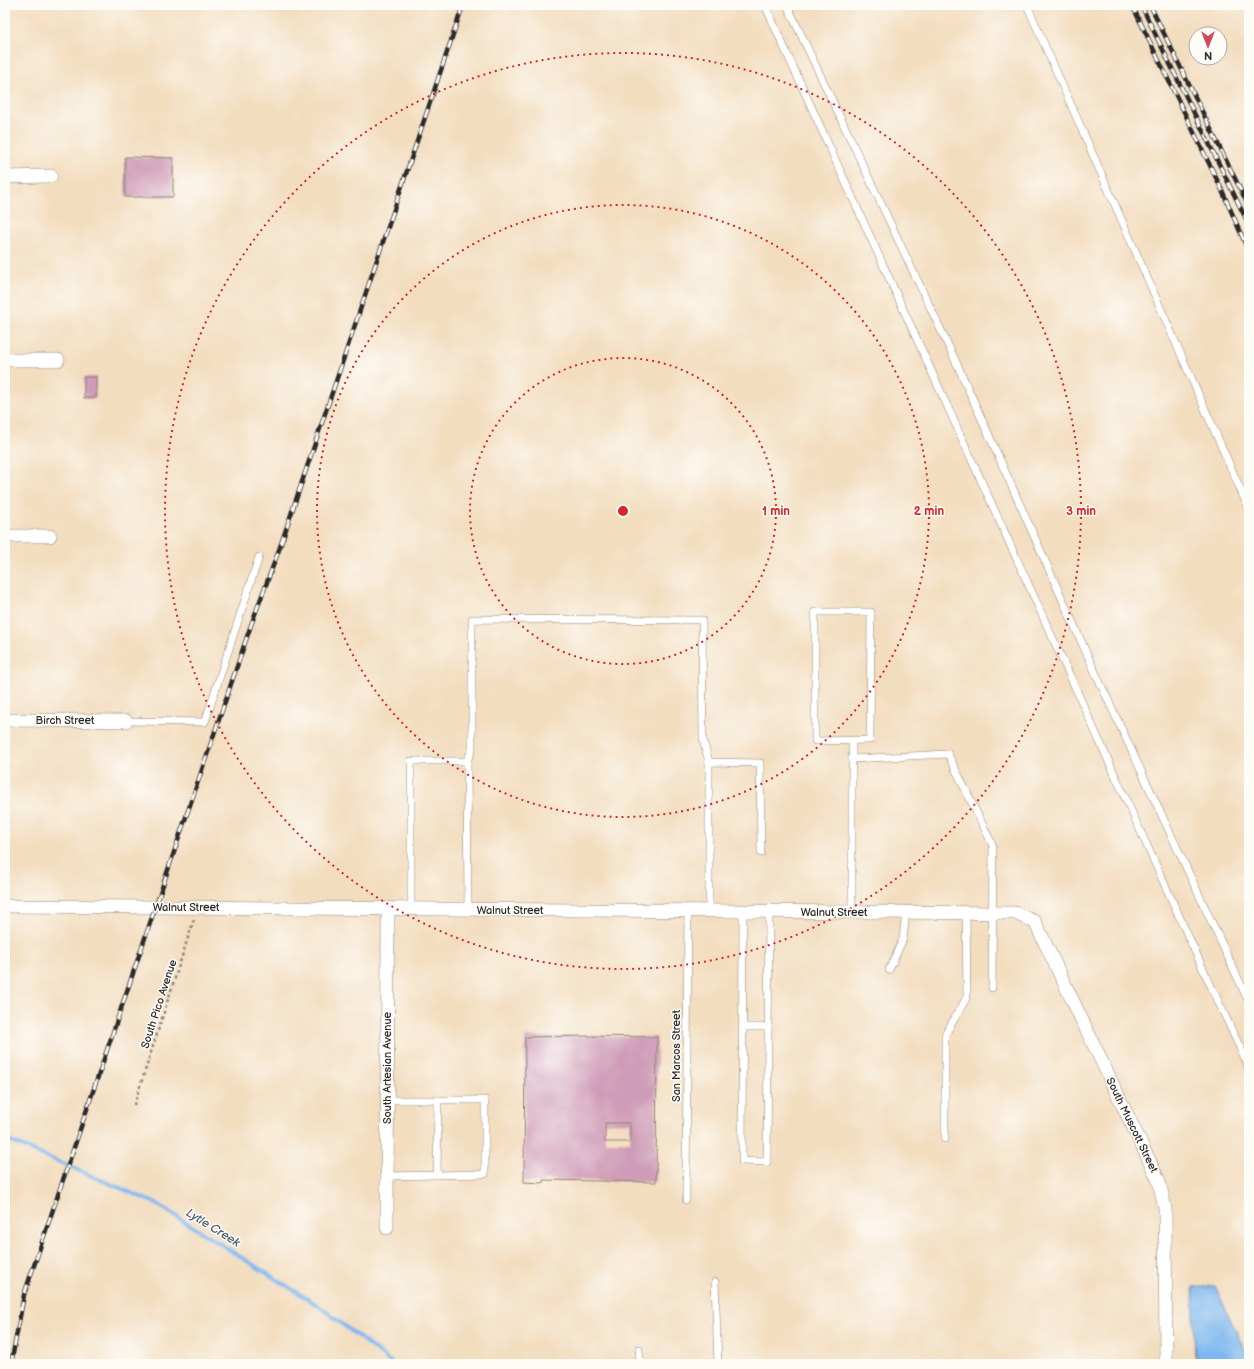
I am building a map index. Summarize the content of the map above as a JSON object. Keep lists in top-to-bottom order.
{
  "streets": {
    "street": [
      "Birch Street",
      "Walnut Street",
      "South Artesian Avenue",
      "South Muscott Street"
    ],
    "lane": ["San Marcos Street"],
    "path": ["South Pico Avenue"]
  },
  "crossings": [
    ["Walnut Street", "South Pico Avenue"],
    ["Walnut Street", "San Marcos Street"],
    ["Walnut Street", "South Artesian Avenue"],
    ["Walnut Street", "South Muscott Street"]
  ],
  "water": ["Lytle Creek"],
  "north": "bottom",
  "rings": ["1 min", "2 min", "3 min"]
}
